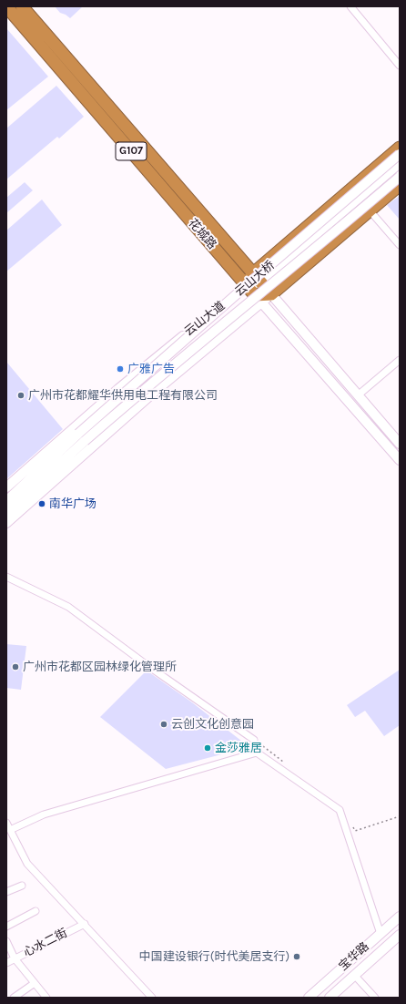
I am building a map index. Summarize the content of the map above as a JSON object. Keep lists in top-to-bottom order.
{
  "streets": {
    "highway": ["G107", "花城路", "云山大道"],
    "main road": ["云山大桥", "宝华路"],
    "street": ["心水二街"]
  },
  "crossings": [
    ["花城路", "云山大道"]
  ],
  "places": [
    "广雅广告",
    "广州市花都耀华供用电工程有限公司",
    "南华广场",
    "广州市花都区园林绿化管理所",
    "云创文化创意园",
    "金莎雅居",
    "中国建设银行(时代美居支行)"
  ]
}
